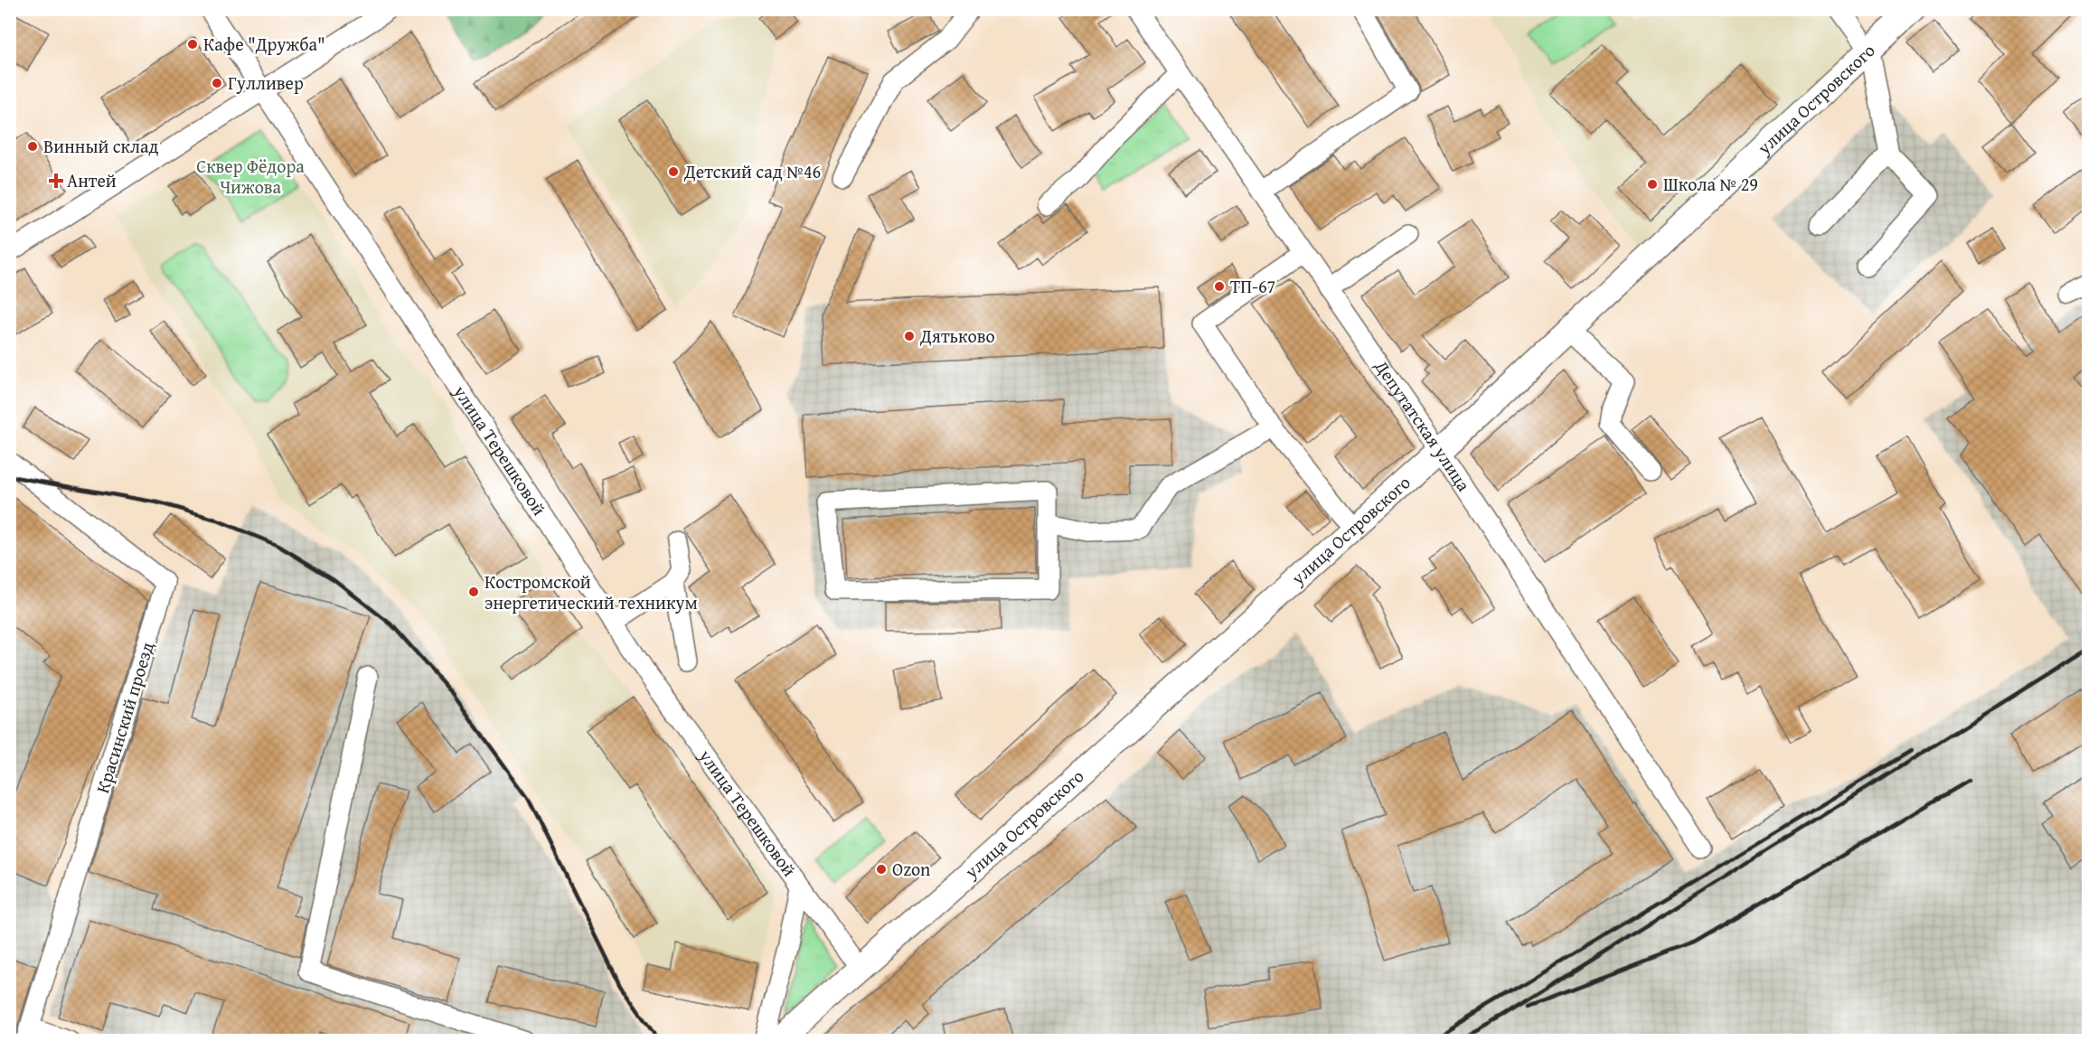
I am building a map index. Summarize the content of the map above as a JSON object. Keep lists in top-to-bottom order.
{
  "streets": {
    "main road": ["улица Островского"],
    "street": ["Депутатская улица", "улица Терешковой", "Красинский проезд"]
  },
  "crossings": [
    ["улица Островского", "Депутатская улица"],
    ["улица Островского", "улица Терешковой"]
  ],
  "parks": ["Сквер Фёдора Чижова"],
  "places": {
    "other": [
      "Кафе \"Дружба\"",
      "Гулливер",
      "Винный склад",
      "Детский сад №46",
      "Школа № 29",
      "ТП-67",
      "Дятьково",
      "Костромской энергетический техникум",
      "Ozon"
    ],
    "health": ["Антей"]
  }
}
